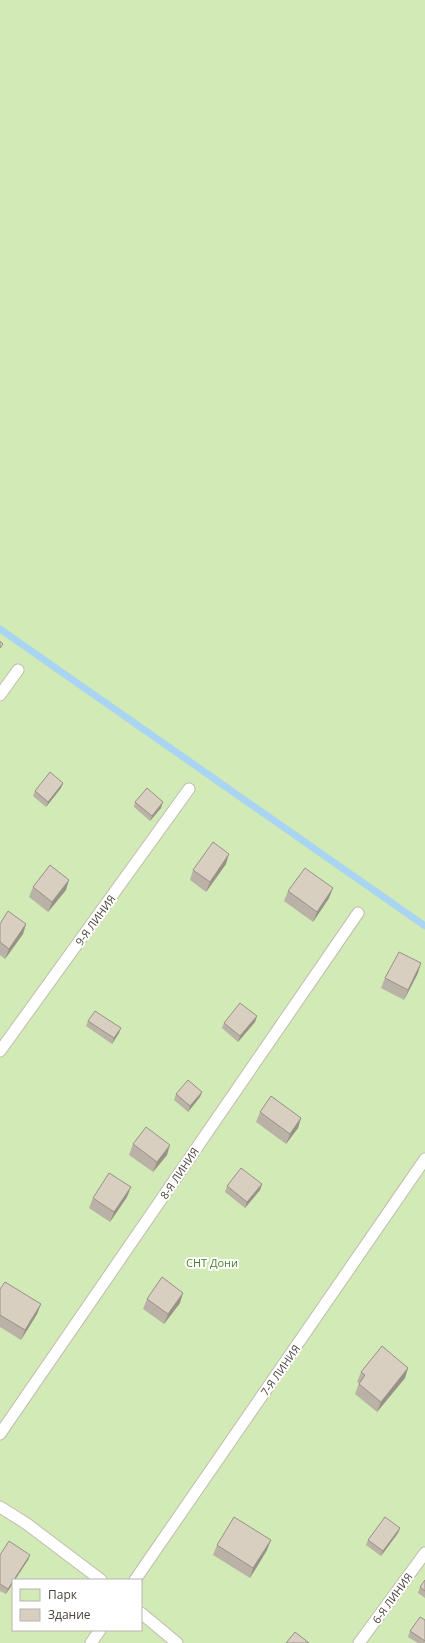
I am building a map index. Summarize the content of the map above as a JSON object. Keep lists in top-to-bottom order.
{
  "streets": {
    "lane": [
      "9-Я ЛИНИЯ",
      "8-Я ЛИНИЯ",
      "7-Я ЛИНИЯ",
      "6-Я ЛИНИЯ"
    ]
  },
  "parks": ["СНТ Дони"],
  "legend": ["Парк", "Здание"]
}
